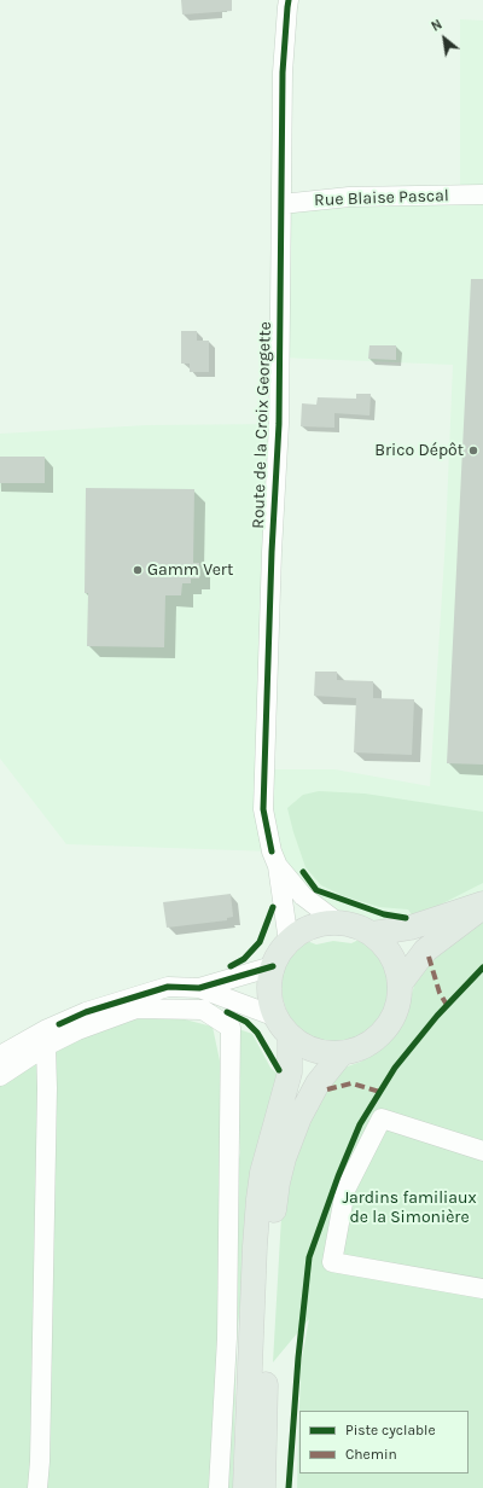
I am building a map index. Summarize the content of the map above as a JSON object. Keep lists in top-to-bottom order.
{
  "streets": {
    "street": ["Rue Blaise Pascal", "Route de la Croix Georgette"]
  },
  "crossings": [
    ["Rue Blaise Pascal", "Route de la Croix Georgette"]
  ],
  "parks": ["Jardins familiaux de la Simonière"],
  "places": ["Brico Dépôt", "Gamm Vert"],
  "legend": ["Piste cyclable", "Chemin"],
  "north": "top left"
}
